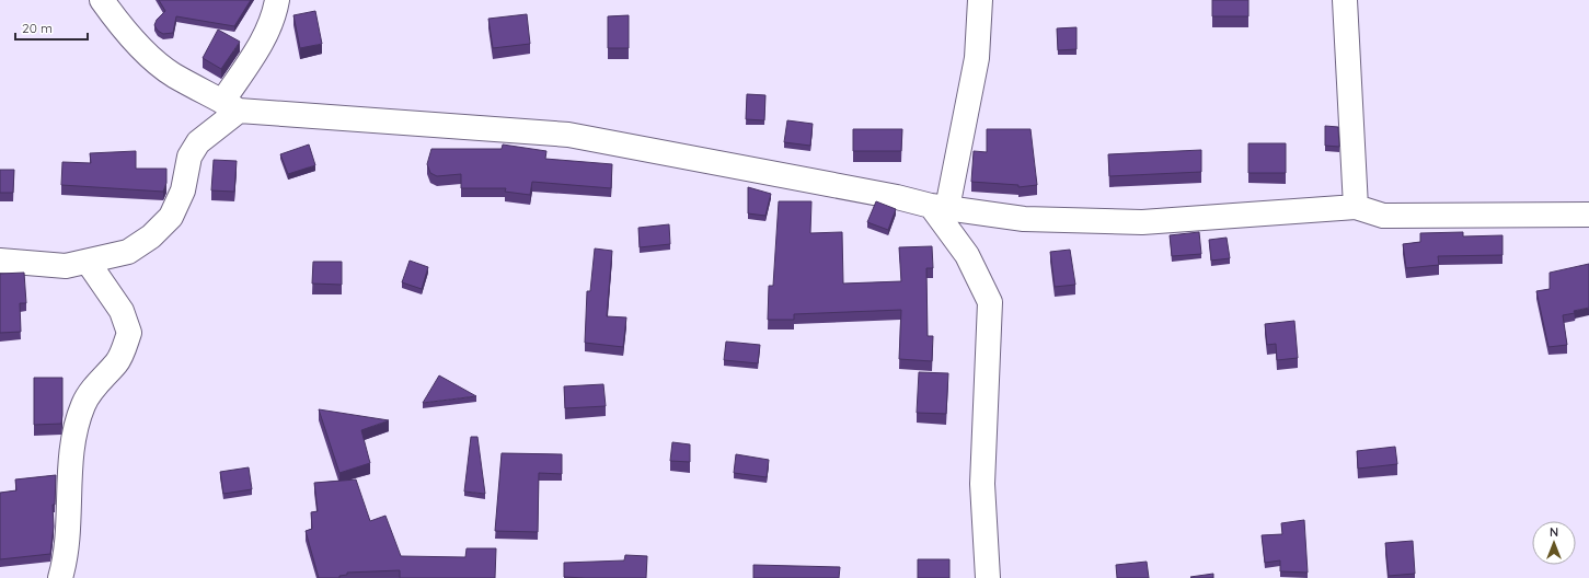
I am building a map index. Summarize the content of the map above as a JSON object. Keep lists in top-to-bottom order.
{
  "scale_bar": "20 m",
  "north": "top"
}
